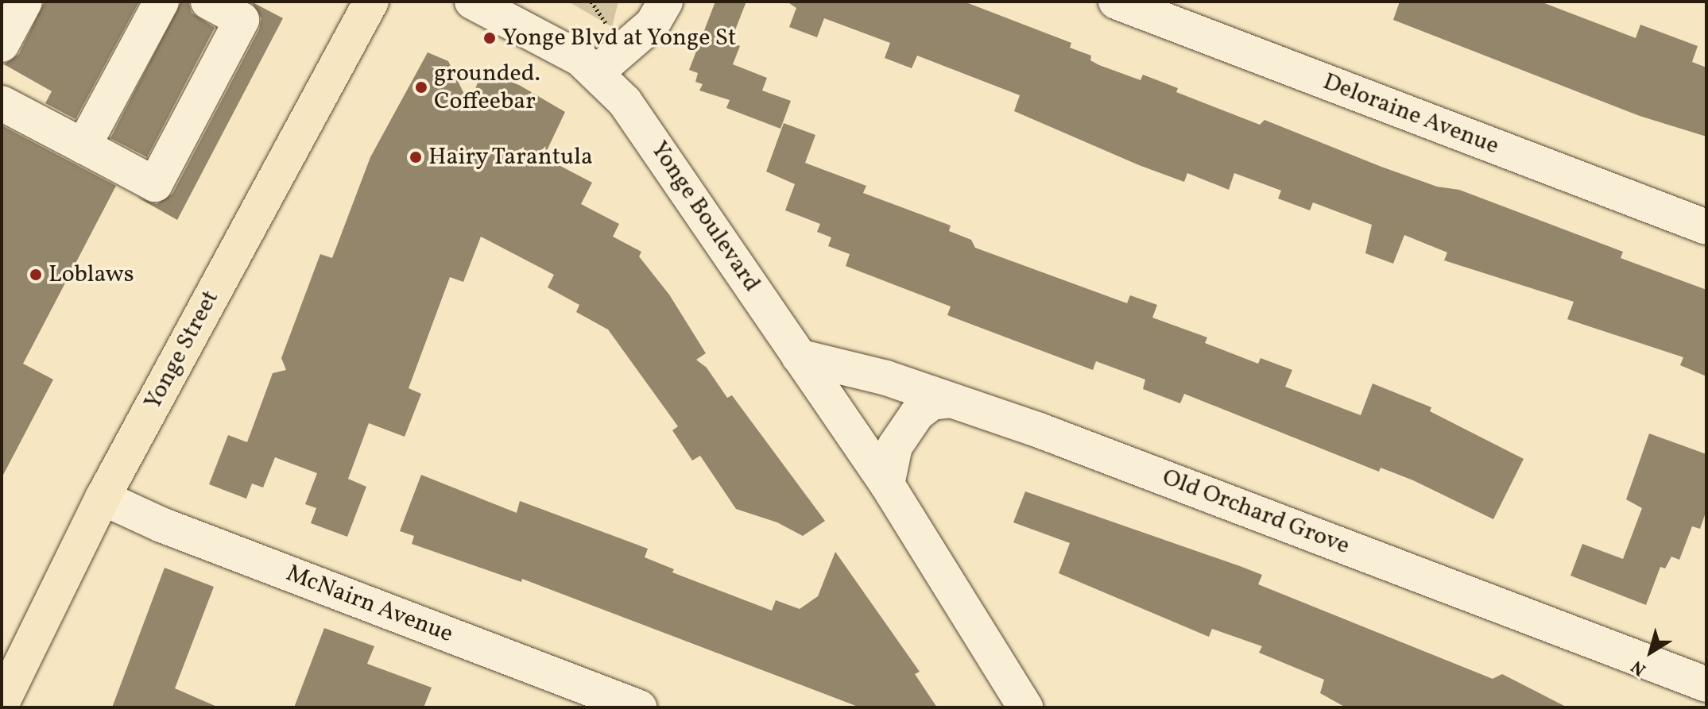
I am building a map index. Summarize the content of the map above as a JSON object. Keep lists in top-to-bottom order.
{
  "streets": {
    "main road": ["Yonge Street"],
    "street": [
      "Deloraine Avenue",
      "Yonge Boulevard",
      "Old Orchard Grove",
      "McNairn Avenue"
    ]
  },
  "crossings": [
    ["Yonge Boulevard", "Old Orchard Grove"],
    ["Yonge Street", "McNairn Avenue"]
  ],
  "places": [
    "Yonge Blvd at Yonge St",
    "grounded. Coffeebar",
    "Hairy Tarantula",
    "Loblaws"
  ],
  "north": "bottom left"
}
